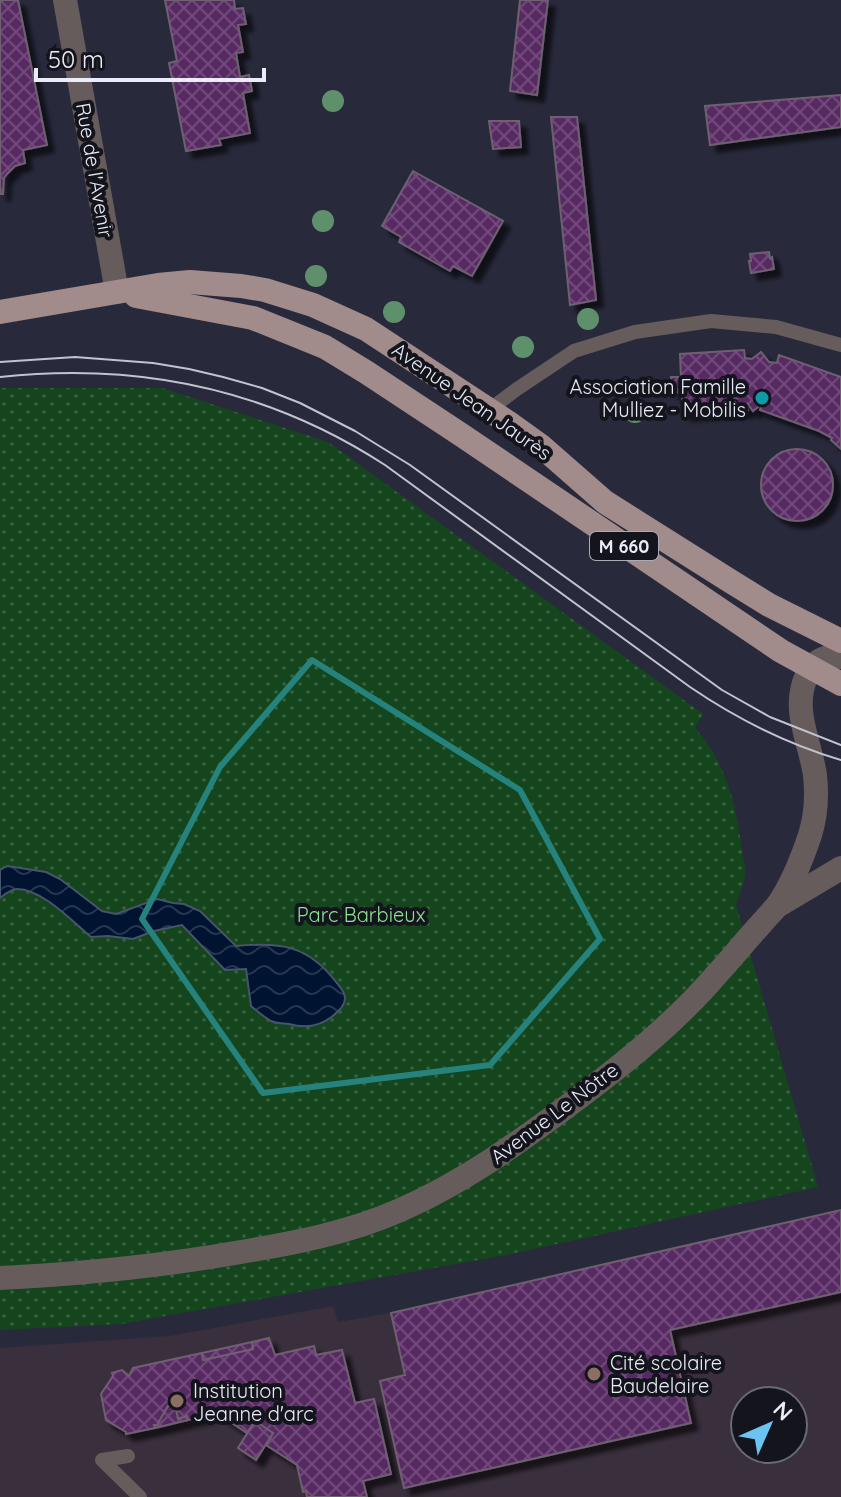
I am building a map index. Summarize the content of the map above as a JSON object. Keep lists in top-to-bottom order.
{
  "streets": {
    "main road": ["Avenue Jean Jaurès", "M 660"],
    "street": ["Rue de l'Avenir", "Avenue Le Nôtre"]
  },
  "crossings": [
    ["Rue de l'Avenir", "Avenue Jean Jaurès"],
    ["Avenue Jean Jaurès", "M 660"],
    ["Avenue Jean Jaurès", "Avenue Le Nôtre"],
    ["M 660", "Avenue Le Nôtre"]
  ],
  "parks": ["Parc Barbieux"],
  "places": ["Association Famille Mulliez - Mobilis", "Cité scolaire Baudelaire", "Institution Jeanne d'arc"],
  "scale_bar": "50 m",
  "north": "top right"
}
